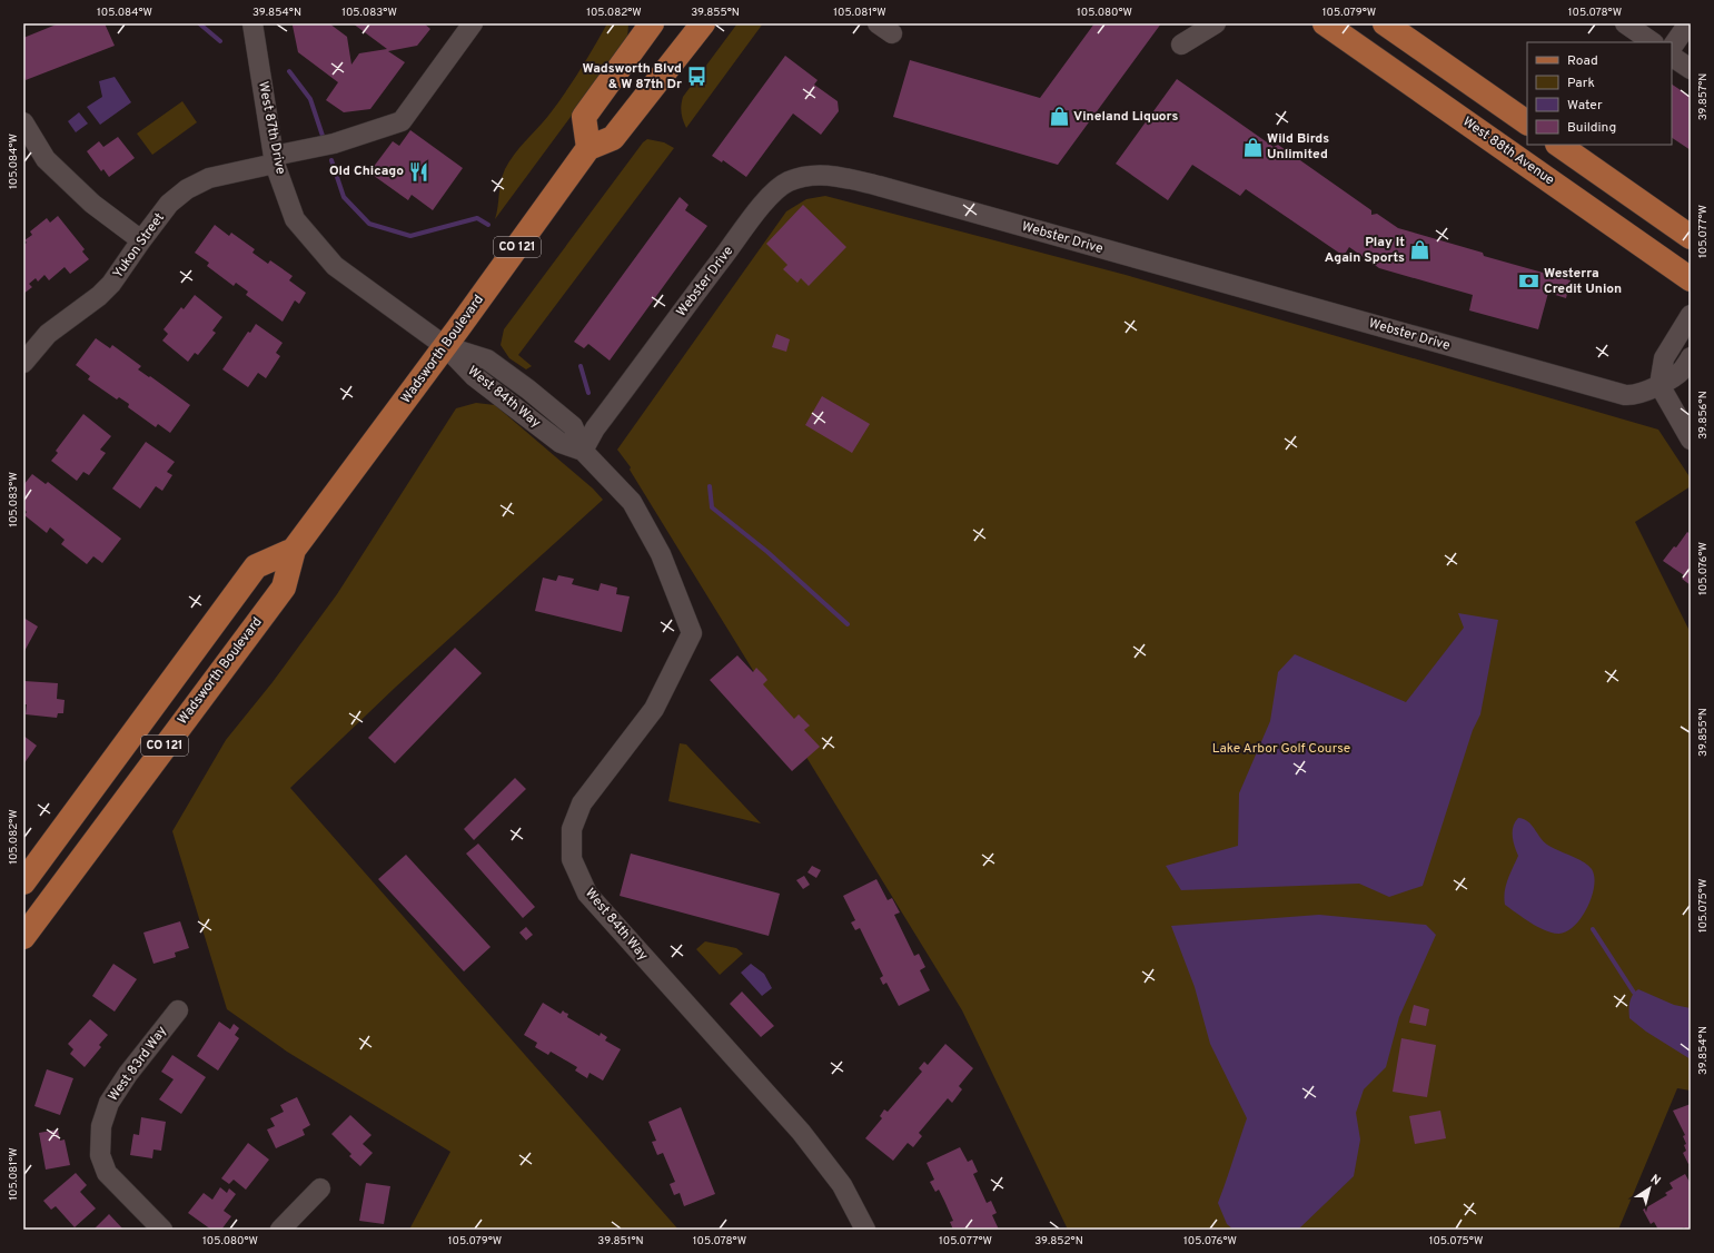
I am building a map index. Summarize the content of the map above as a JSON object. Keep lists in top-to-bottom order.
{
  "streets": {
    "main road": ["West 88th Avenue", "CO 121", "Wadsworth Boulevard"],
    "street": [
      "West 87th Drive",
      "Webster Drive",
      "Yukon Street",
      "West 84th Way",
      "West 83rd Way"
    ]
  },
  "crossings": [
    ["West 87th Drive", "Yukon Street"],
    ["West 87th Drive", "Wadsworth Boulevard"],
    ["West 87th Drive", "West 84th Way"],
    ["Webster Drive", "West 84th Way"],
    ["Wadsworth Boulevard", "West 84th Way"]
  ],
  "parks": ["Lake Arbor Golf Course"],
  "places": {
    "bus stop": ["Wadsworth Blvd & W 87th Dr"],
    "shop": ["Vineland Liquors", "Wild Birds Unlimited", "Play It Again Sports"],
    "restaurant": ["Old Chicago"],
    "bank": ["Westerra Credit Union"]
  },
  "legend": [
    "Road",
    "Park",
    "Water",
    "Building"
  ],
  "north": "top right",
  "coordinates": [
    "105.084°W",
    "39.854°N",
    "105.083°W",
    "105.082°W",
    "39.855°N",
    "105.081°W",
    "105.080°W",
    "105.079°W",
    "105.078°W",
    "39.857°N",
    "105.077°W",
    "39.856°N",
    "105.076°W",
    "105.075°W",
    "39.851°N",
    "39.852°N"
  ]
}
